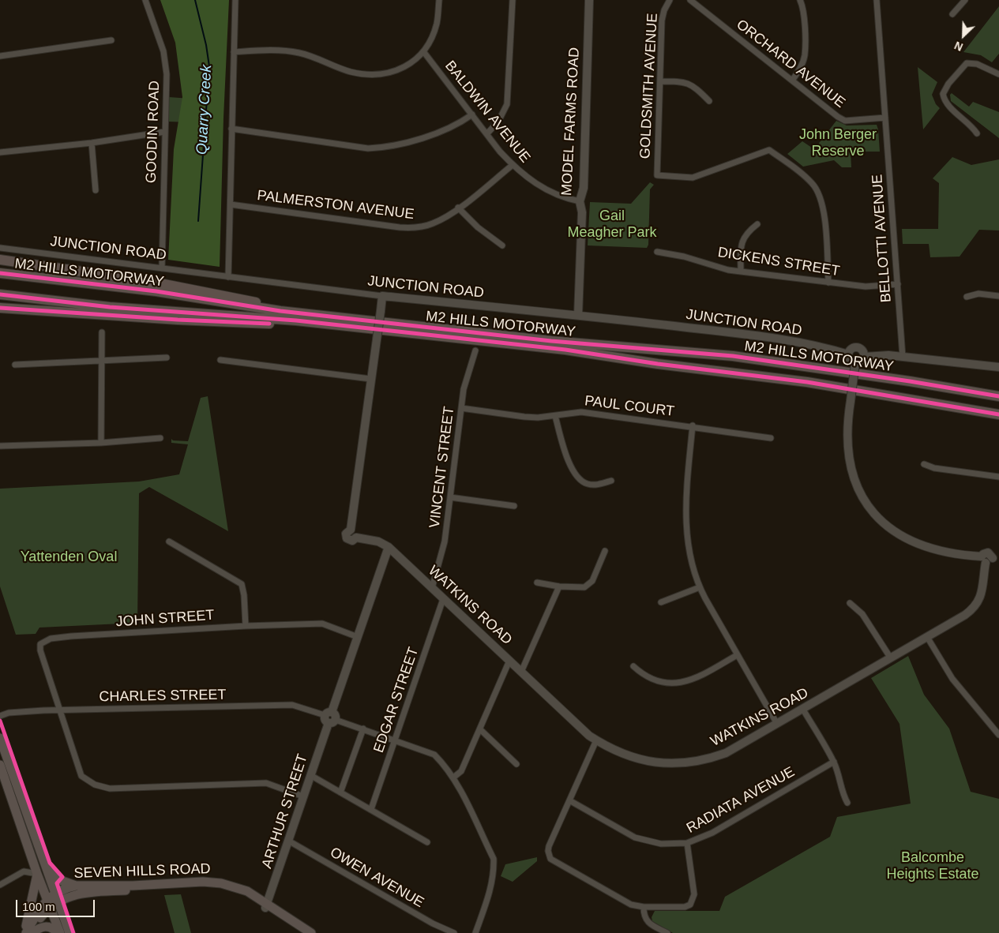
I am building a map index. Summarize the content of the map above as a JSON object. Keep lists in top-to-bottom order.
{
  "streets": {
    "highway": ["M2 HILLS MOTORWAY"],
    "main road": ["SEVEN HILLS ROAD"],
    "street": [
      "ORCHARD AVENUE",
      "GOLDSMITH AVENUE",
      "BALDWIN AVENUE",
      "MODEL FARMS ROAD",
      "GOODIN ROAD",
      "PALMERSTON AVENUE",
      "BELLOTTI AVENUE",
      "JUNCTION ROAD",
      "DICKENS STREET",
      "PAUL COURT",
      "VINCENT STREET",
      "WATKINS ROAD",
      "JOHN STREET",
      "CHARLES STREET",
      "EDGAR STREET",
      "RADIATA AVENUE",
      "ARTHUR STREET",
      "OWEN AVENUE"
    ]
  },
  "crossings": [
    ["ORCHARD AVENUE", "BELLOTTI AVENUE"],
    ["GOLDSMITH AVENUE", "DICKENS STREET"],
    ["BALDWIN AVENUE", "MODEL FARMS ROAD"],
    ["BALDWIN AVENUE", "PALMERSTON AVENUE"],
    ["MODEL FARMS ROAD", "JUNCTION ROAD"],
    ["GOODIN ROAD", "JUNCTION ROAD"],
    ["BELLOTTI AVENUE", "DICKENS STREET"],
    ["PAUL COURT", "VINCENT STREET"],
    ["VINCENT STREET", "WATKINS ROAD"],
    ["WATKINS ROAD", "EDGAR STREET"],
    ["WATKINS ROAD", "ARTHUR STREET"],
    ["JOHN STREET", "CHARLES STREET"],
    ["JOHN STREET", "ARTHUR STREET"],
    ["CHARLES STREET", "EDGAR STREET"],
    ["CHARLES STREET", "ARTHUR STREET"],
    ["ARTHUR STREET", "SEVEN HILLS ROAD"],
    ["ARTHUR STREET", "OWEN AVENUE"]
  ],
  "water": ["Quarry Creek"],
  "parks": [
    "John Berger Reserve",
    "Gail Meagher Park",
    "Yattenden Oval",
    "Balcombe Heights Estate"
  ],
  "scale_bar": "100 m",
  "north": "bottom left"
}
